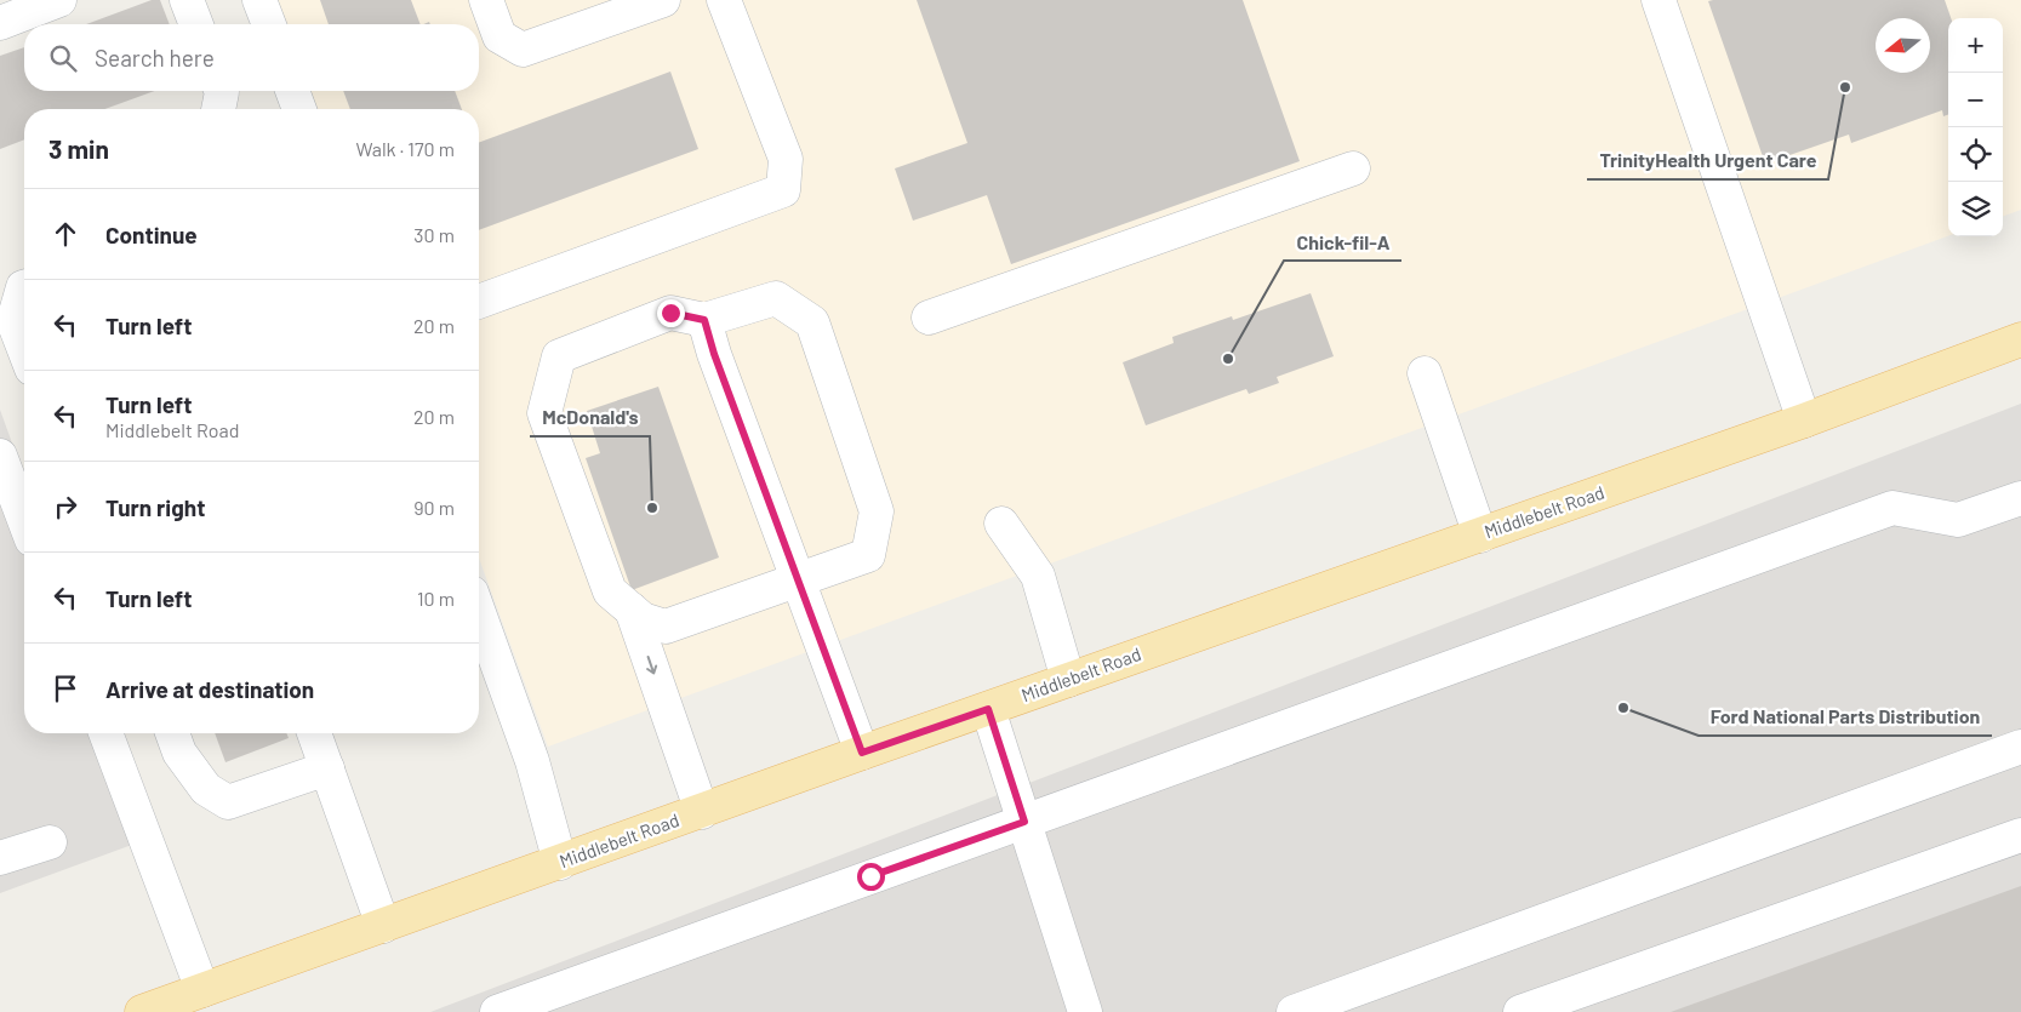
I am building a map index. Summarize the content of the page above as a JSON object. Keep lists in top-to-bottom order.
{
  "streets": {
    "main road": ["Middlebelt Road"]
  },
  "places": [
    "TrinityHealth Urgent Care",
    "Chick-fil-A",
    "McDonald's",
    "Ford National Parts Distribution"
  ],
  "north": "left",
  "page": {
    "map_buttons": ["+", "−"],
    "search": "Search here",
    "heading": ["3 min", "Walk · 170 m"],
    "list": [
      ["Continue", "30 m"],
      ["Turn left", "20 m"],
      ["Turn left", "Middlebelt Road", "20 m"],
      ["Turn right", "90 m"],
      ["Turn left", "10 m"],
      "Arrive at destination"
    ]
  }
}
